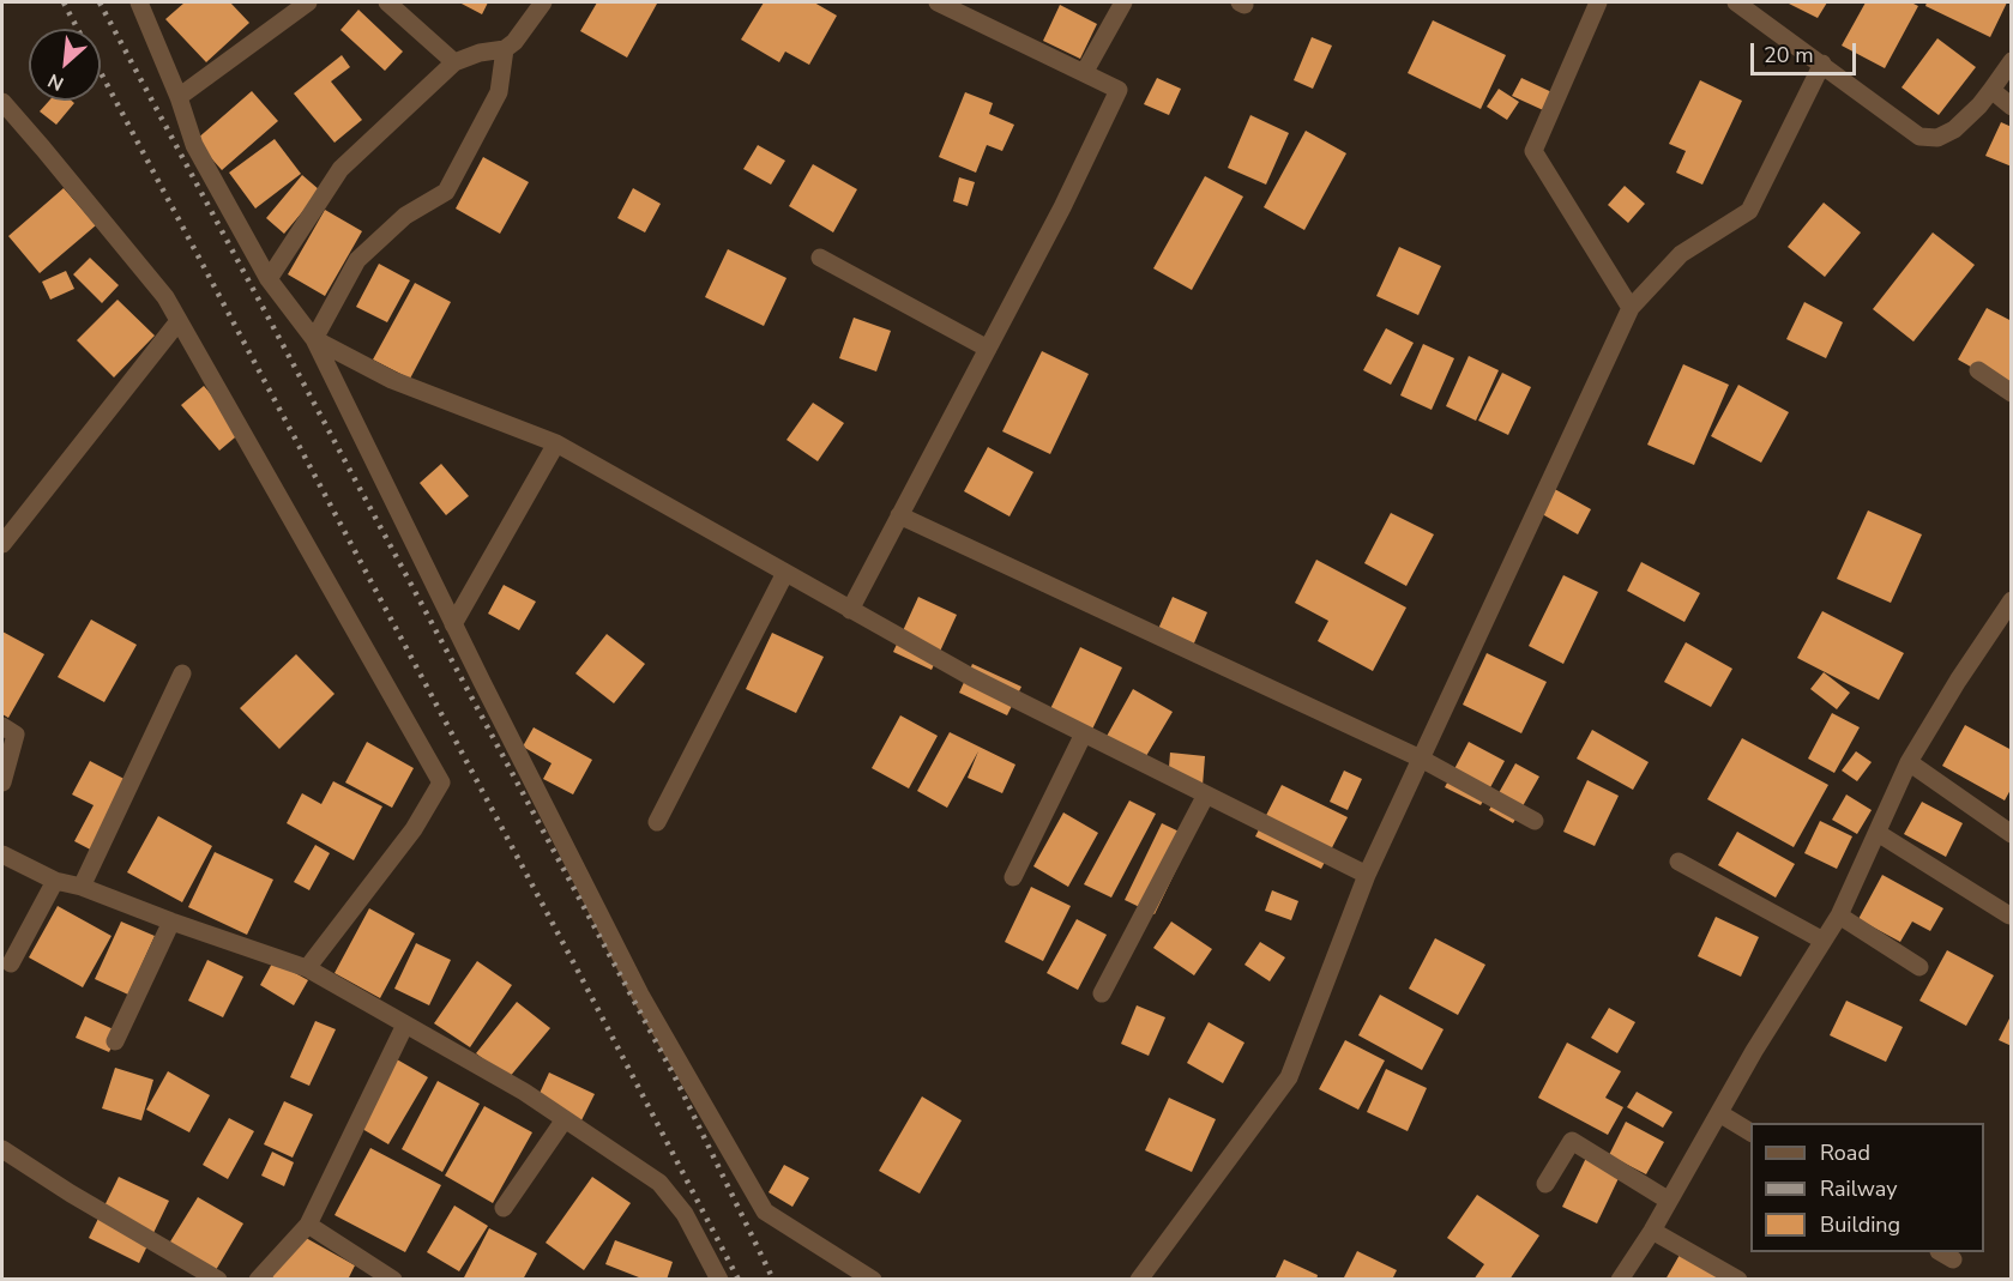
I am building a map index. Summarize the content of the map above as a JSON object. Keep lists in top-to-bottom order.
{
  "legend": ["Road", "Railway", "Building"],
  "scale_bar": "20 m",
  "north": "bottom left"
}
